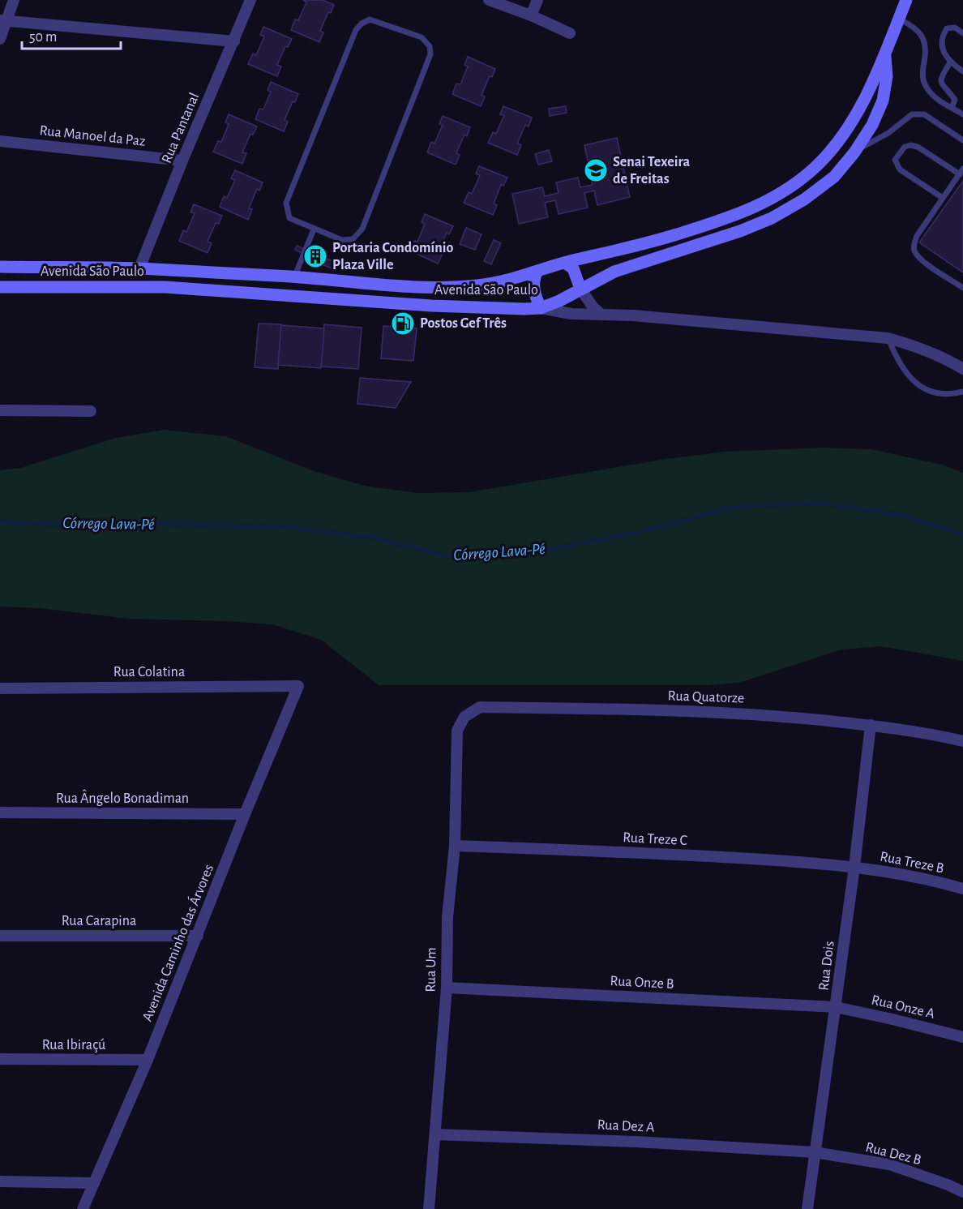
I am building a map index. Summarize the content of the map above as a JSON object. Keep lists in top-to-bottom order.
{
  "streets": {
    "street": [
      "Rua Pantanal",
      "Rua Manoel da Paz",
      "Avenida São Paulo",
      "Rua Colatina",
      "Rua Quatorze",
      "Rua Ângelo Bonadiman",
      "Rua Treze C",
      "Rua Treze B",
      "Rua Carapina",
      "Avenida Caminho das Árvores",
      "Rua Dois",
      "Rua Um",
      "Rua Onze B",
      "Rua Onze A",
      "Rua Ibiraçú",
      "Rua Dez A",
      "Rua Dez B"
    ]
  },
  "crossings": [
    ["Rua Pantanal", "Rua Manoel da Paz"],
    ["Rua Pantanal", "Avenida São Paulo"],
    ["Rua Colatina", "Avenida Caminho das Árvores"],
    ["Rua Quatorze", "Rua Dois"],
    ["Rua Quatorze", "Rua Um"],
    ["Rua Ângelo Bonadiman", "Avenida Caminho das Árvores"],
    ["Rua Treze C", "Rua Treze B"],
    ["Rua Treze C", "Rua Dois"],
    ["Rua Treze C", "Rua Um"],
    ["Rua Treze B", "Rua Dois"],
    ["Rua Carapina", "Avenida Caminho das Árvores"],
    ["Avenida Caminho das Árvores", "Rua Ibiraçú"],
    ["Rua Dois", "Rua Onze B"],
    ["Rua Dois", "Rua Onze A"],
    ["Rua Dois", "Rua Dez A"],
    ["Rua Dois", "Rua Dez B"],
    ["Rua Um", "Rua Onze B"],
    ["Rua Um", "Rua Dez A"],
    ["Rua Onze B", "Rua Onze A"],
    ["Rua Dez A", "Rua Dez B"]
  ],
  "water": ["Córrego Lava-Pé"],
  "places": {
    "school or university": ["Senai Texeira de Freitas"],
    "building": ["Portaria Condomínio Plaza Ville"],
    "fuel station": ["Postos Gef Três"]
  },
  "scale_bar": "50 m"
}
